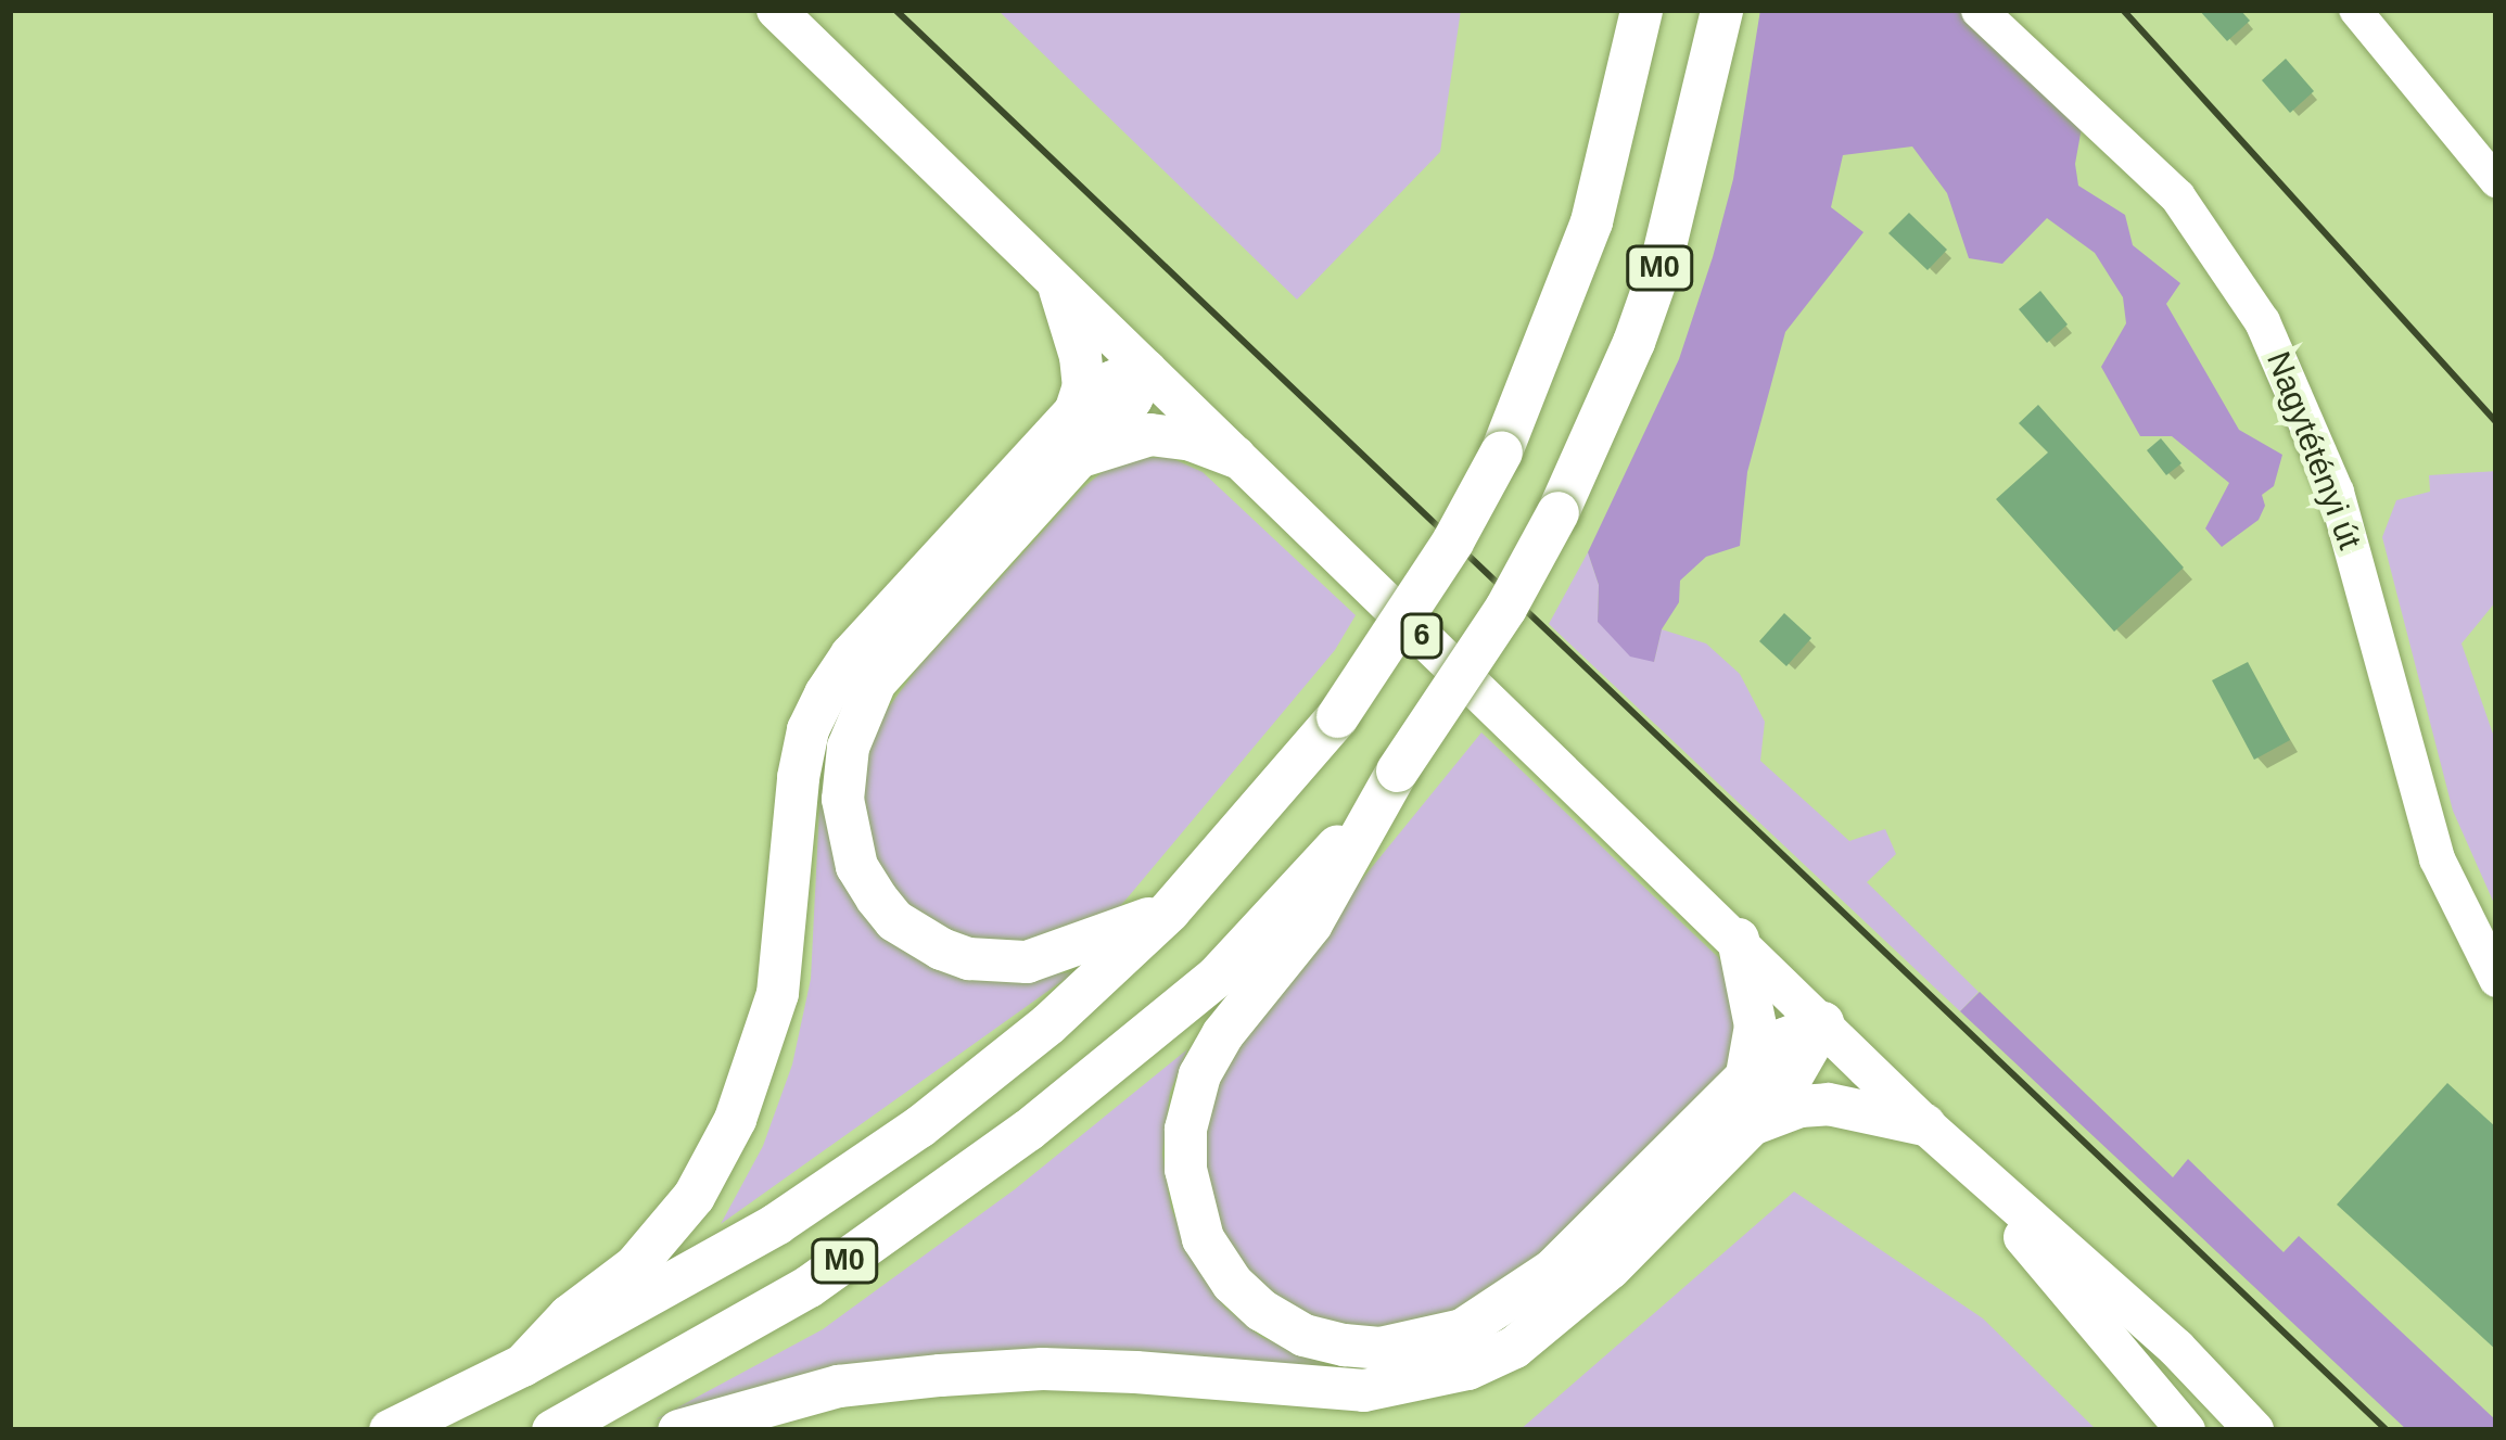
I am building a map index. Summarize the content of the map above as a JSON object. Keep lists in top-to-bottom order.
{
  "streets": {
    "highway": ["M0"],
    "main road": ["Nagytétényi út", "6"]
  }
}
